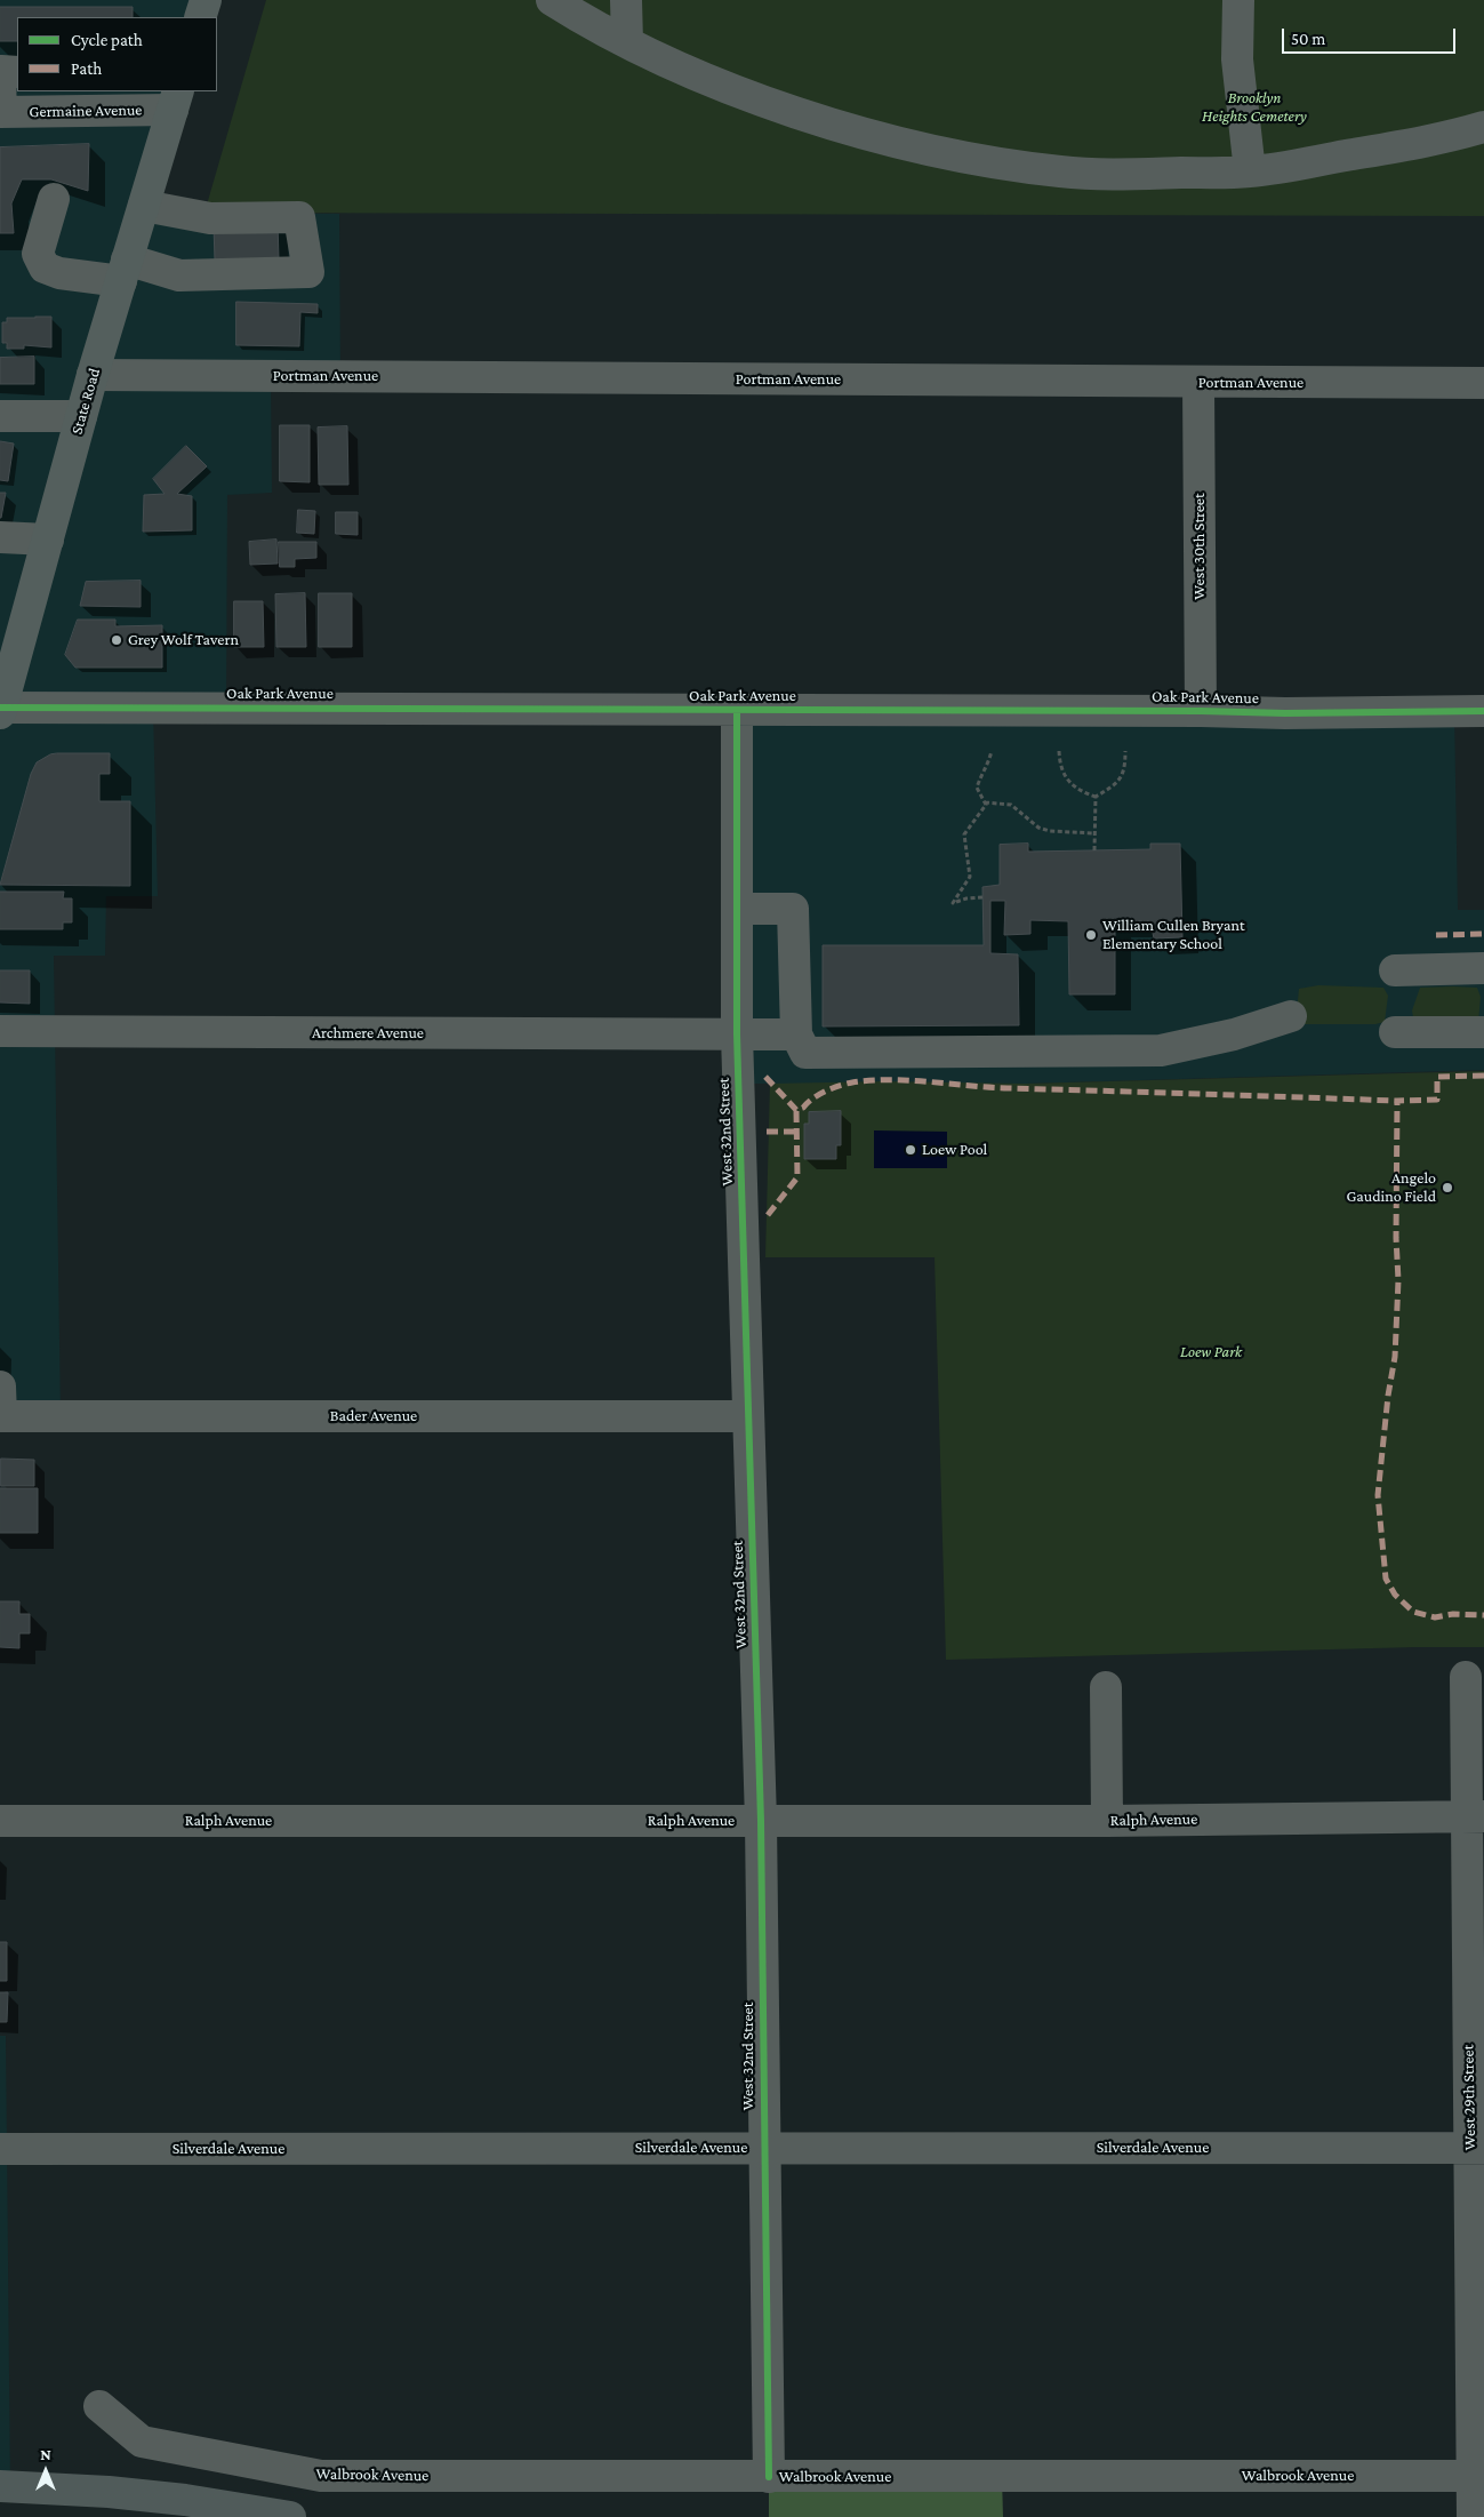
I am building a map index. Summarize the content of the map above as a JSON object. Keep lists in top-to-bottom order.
{
  "streets": {
    "main road": ["State Road"],
    "street": [
      "Germaine Avenue",
      "Portman Avenue",
      "West 30th Street",
      "Oak Park Avenue",
      "Archmere Avenue",
      "West 32nd Street",
      "Bader Avenue",
      "Ralph Avenue",
      "West 29th Street",
      "Silverdale Avenue",
      "Walbrook Avenue"
    ]
  },
  "crossings": [
    ["Germaine Avenue", "State Road"],
    ["Portman Avenue", "State Road"],
    ["Portman Avenue", "West 30th Street"],
    ["State Road", "Oak Park Avenue"],
    ["West 30th Street", "Oak Park Avenue"],
    ["Oak Park Avenue", "West 32nd Street"],
    ["Archmere Avenue", "West 32nd Street"],
    ["West 32nd Street", "Bader Avenue"],
    ["West 32nd Street", "Ralph Avenue"],
    ["West 32nd Street", "Silverdale Avenue"],
    ["West 32nd Street", "Walbrook Avenue"],
    ["Ralph Avenue", "West 29th Street"],
    ["West 29th Street", "Silverdale Avenue"],
    ["West 29th Street", "Walbrook Avenue"]
  ],
  "parks": ["Brooklyn Heights Cemetery", "Loew Park"],
  "places": [
    "Grey Wolf Tavern",
    "William Cullen Bryant Elementary School",
    "Loew Pool",
    "Angelo Gaudino Field"
  ],
  "legend": ["Cycle path", "Path"],
  "scale_bar": "50 m",
  "north": "top"
}
